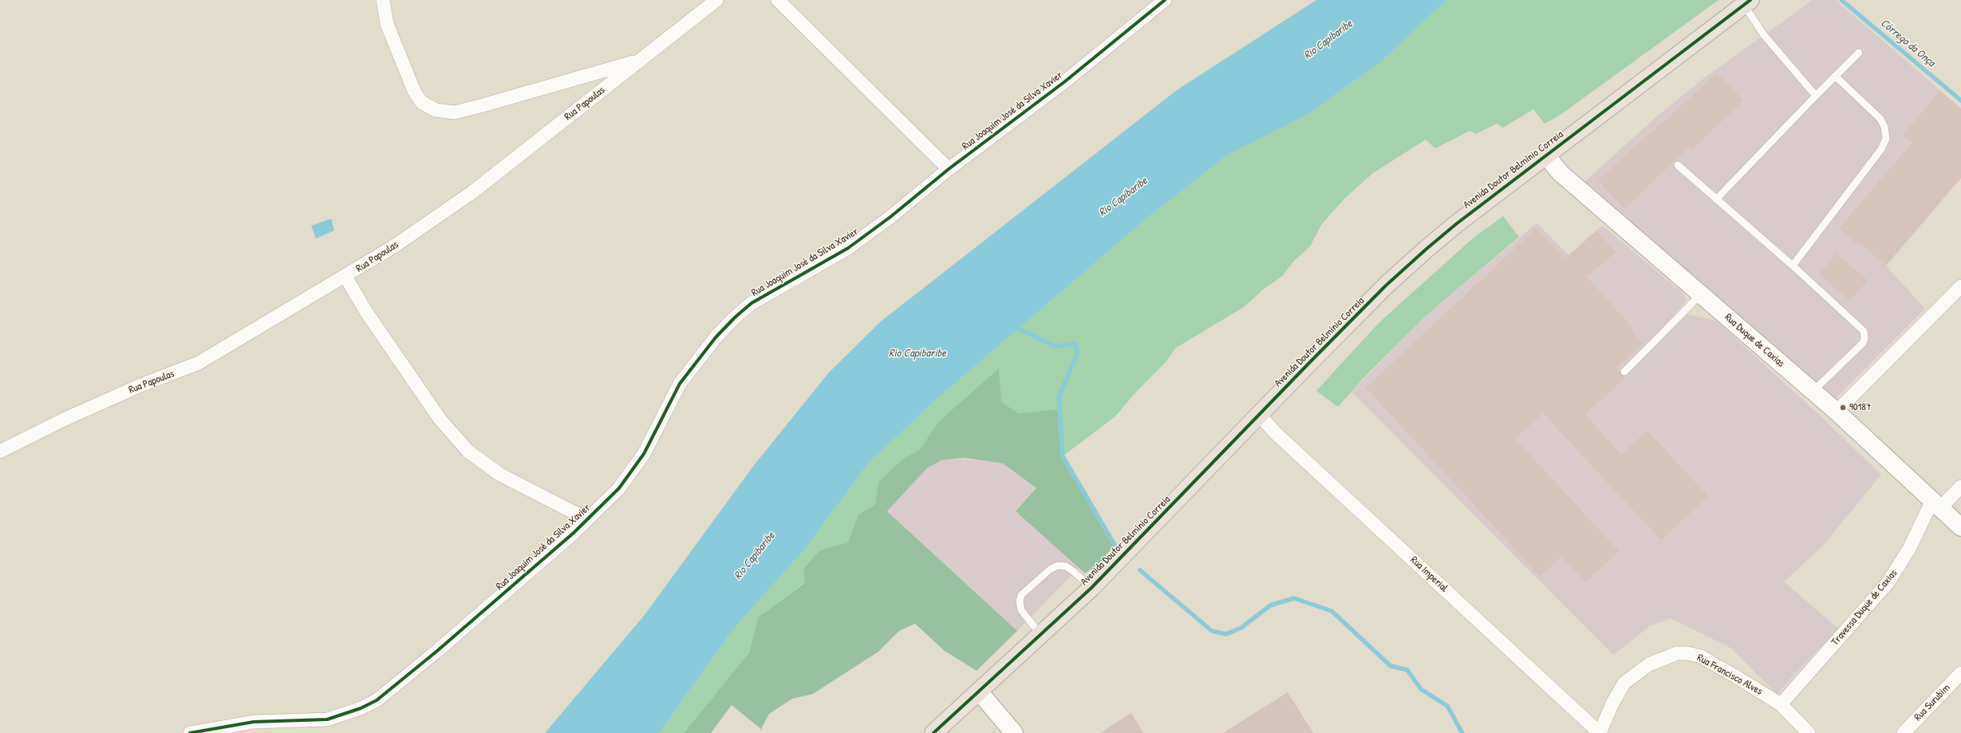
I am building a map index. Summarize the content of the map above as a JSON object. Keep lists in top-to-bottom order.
{
  "streets": {
    "main road": ["Avenida Doutor Belmínio Correia"],
    "street": [
      "Rua Papoulas",
      "Rua Joaquim José da Silva Xavier",
      "Rua Duque de Caxias",
      "Rua Imperial",
      "Travessa Duque de Caxias",
      "Rua Francisco Alves",
      "Rua Surubim"
    ]
  },
  "crossings": [
    ["Avenida Doutor Belmínio Correia", "Rua Duque de Caxias"],
    ["Avenida Doutor Belmínio Correia", "Rua Imperial"],
    ["Rua Duque de Caxias", "Travessa Duque de Caxias"],
    ["Rua Imperial", "Rua Francisco Alves"],
    ["Travessa Duque de Caxias", "Rua Francisco Alves"]
  ],
  "water": ["Rio Capibaribe", "Córrego da Onça"],
  "places": ["90187"]
}
